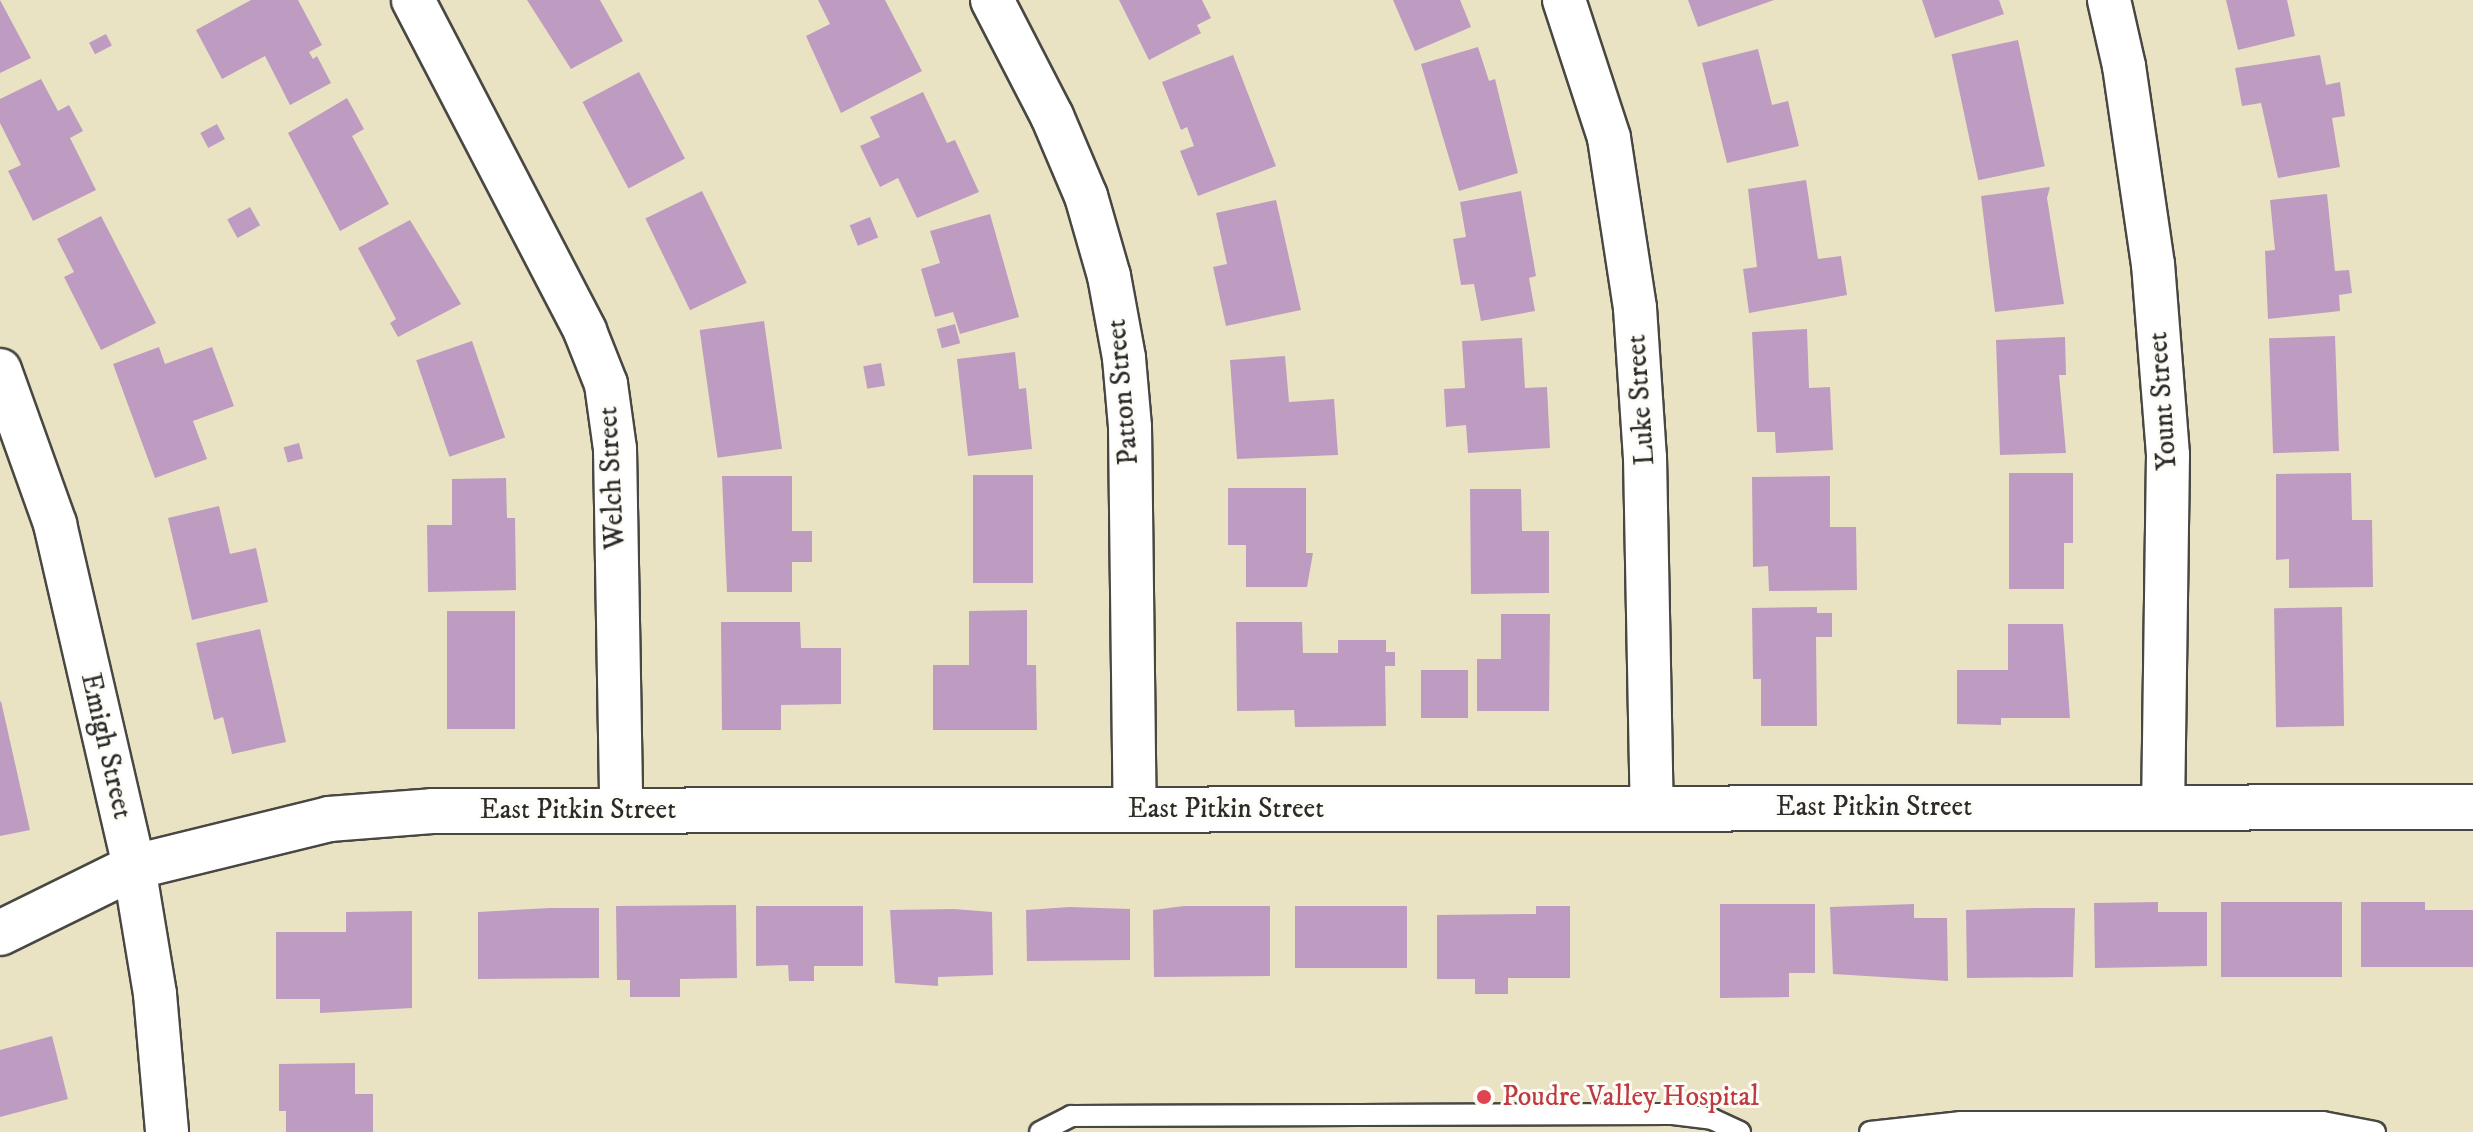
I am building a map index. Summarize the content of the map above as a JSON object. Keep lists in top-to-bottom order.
{
  "streets": {
    "street": [
      "Patton Street",
      "Luke Street",
      "Yount Street",
      "Welch Street",
      "Emigh Street",
      "East Pitkin Street"
    ]
  },
  "crossings": [
    ["Patton Street", "East Pitkin Street"],
    ["Luke Street", "East Pitkin Street"],
    ["Yount Street", "East Pitkin Street"],
    ["Welch Street", "East Pitkin Street"],
    ["Emigh Street", "East Pitkin Street"]
  ],
  "places": ["Poudre Valley Hospital"]
}
